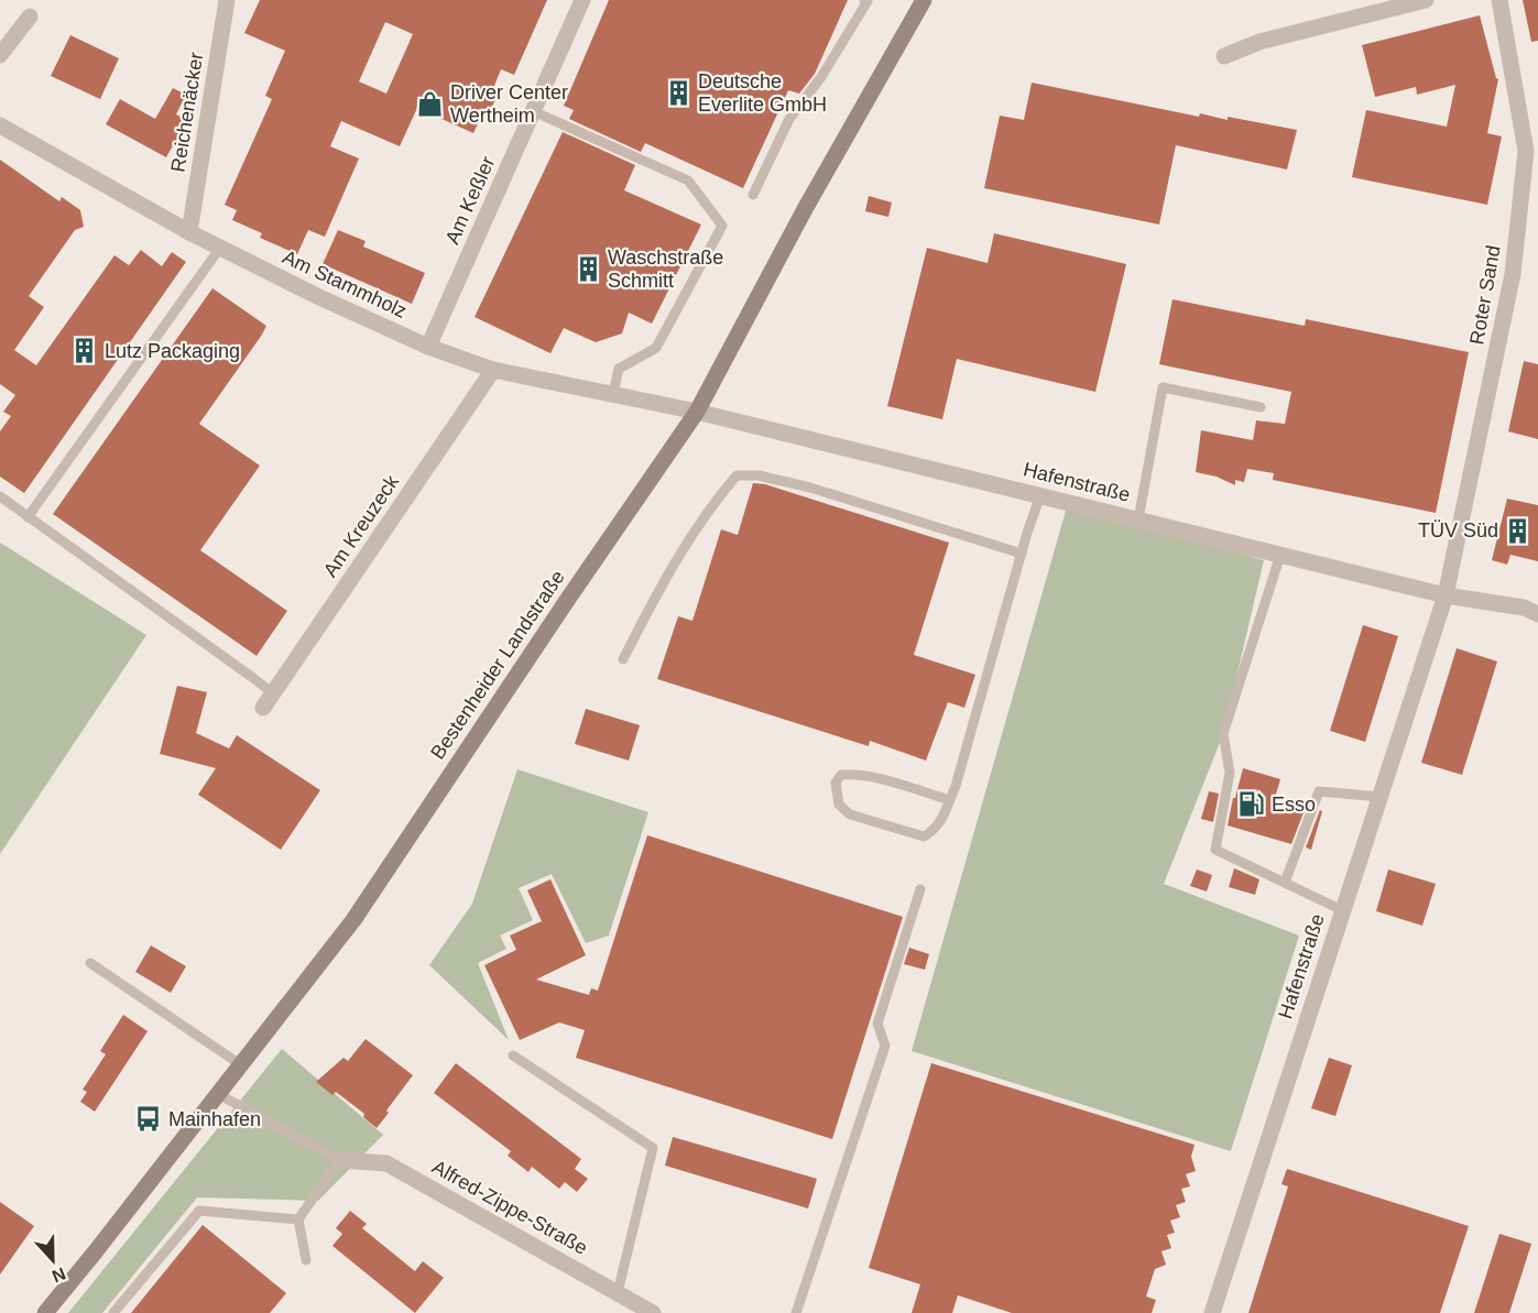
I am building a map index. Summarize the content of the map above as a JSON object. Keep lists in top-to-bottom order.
{
  "streets": {
    "main road": ["Bestenheider Landstraße"],
    "street": [
      "Reichenäcker",
      "Am Keßler",
      "Am Stammholz",
      "Roter Sand",
      "Hafenstraße",
      "Am Kreuzeck",
      "Alfred-Zippe-Straße"
    ]
  },
  "crossings": [
    ["Reichenäcker", "Am Stammholz"],
    ["Am Keßler", "Am Stammholz"],
    ["Am Stammholz", "Hafenstraße"],
    ["Am Stammholz", "Am Kreuzeck"],
    ["Am Stammholz", "Bestenheider Landstraße"],
    ["Roter Sand", "Hafenstraße"],
    ["Hafenstraße", "Bestenheider Landstraße"]
  ],
  "places": {
    "building": [
      "Deutsche Everlite GmbH",
      "Waschstraße Schmitt",
      "Lutz Packaging",
      "TÜV Süd"
    ],
    "shop": ["Driver Center Wertheim"],
    "fuel station": ["Esso"],
    "bus stop": ["Mainhafen"]
  },
  "north": "bottom"
}
